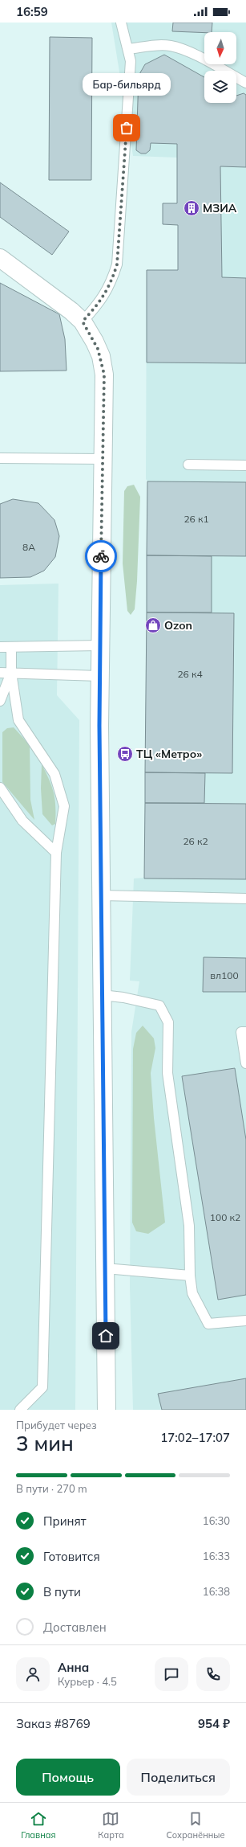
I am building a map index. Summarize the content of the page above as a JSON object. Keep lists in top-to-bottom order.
{
  "places": {
    "other": ["Бар-бильярд"],
    "building": ["МЗИА"],
    "shop": ["Ozon"],
    "bus stop": ["ТЦ «Метро»"]
  },
  "house_numbers": [
    "26 к1",
    "8А",
    "26 к4",
    "26 к2",
    "вл100",
    "100 к2"
  ],
  "north": "bottom",
  "page": {
    "status": "16:59",
    "bubble": "Бар-бильярд",
    "heading": ["3 мин", "Прибудет через", "17:02–17:07"],
    "panel": [
      "Анна",
      "Курьер · 4.5",
      "Заказ #8769",
      "954 ₽"
    ],
    "bar": "В пути · 270 m",
    "list": [
      ["Принят", "16:30"],
      ["Готовится", "16:33"],
      ["В пути", "16:38"],
      "Доставлен"
    ],
    "buttons": ["Помощь", "Поделиться"],
    "tabs": ["Главная", "Карта", "Сохранённые"]
  }
}
